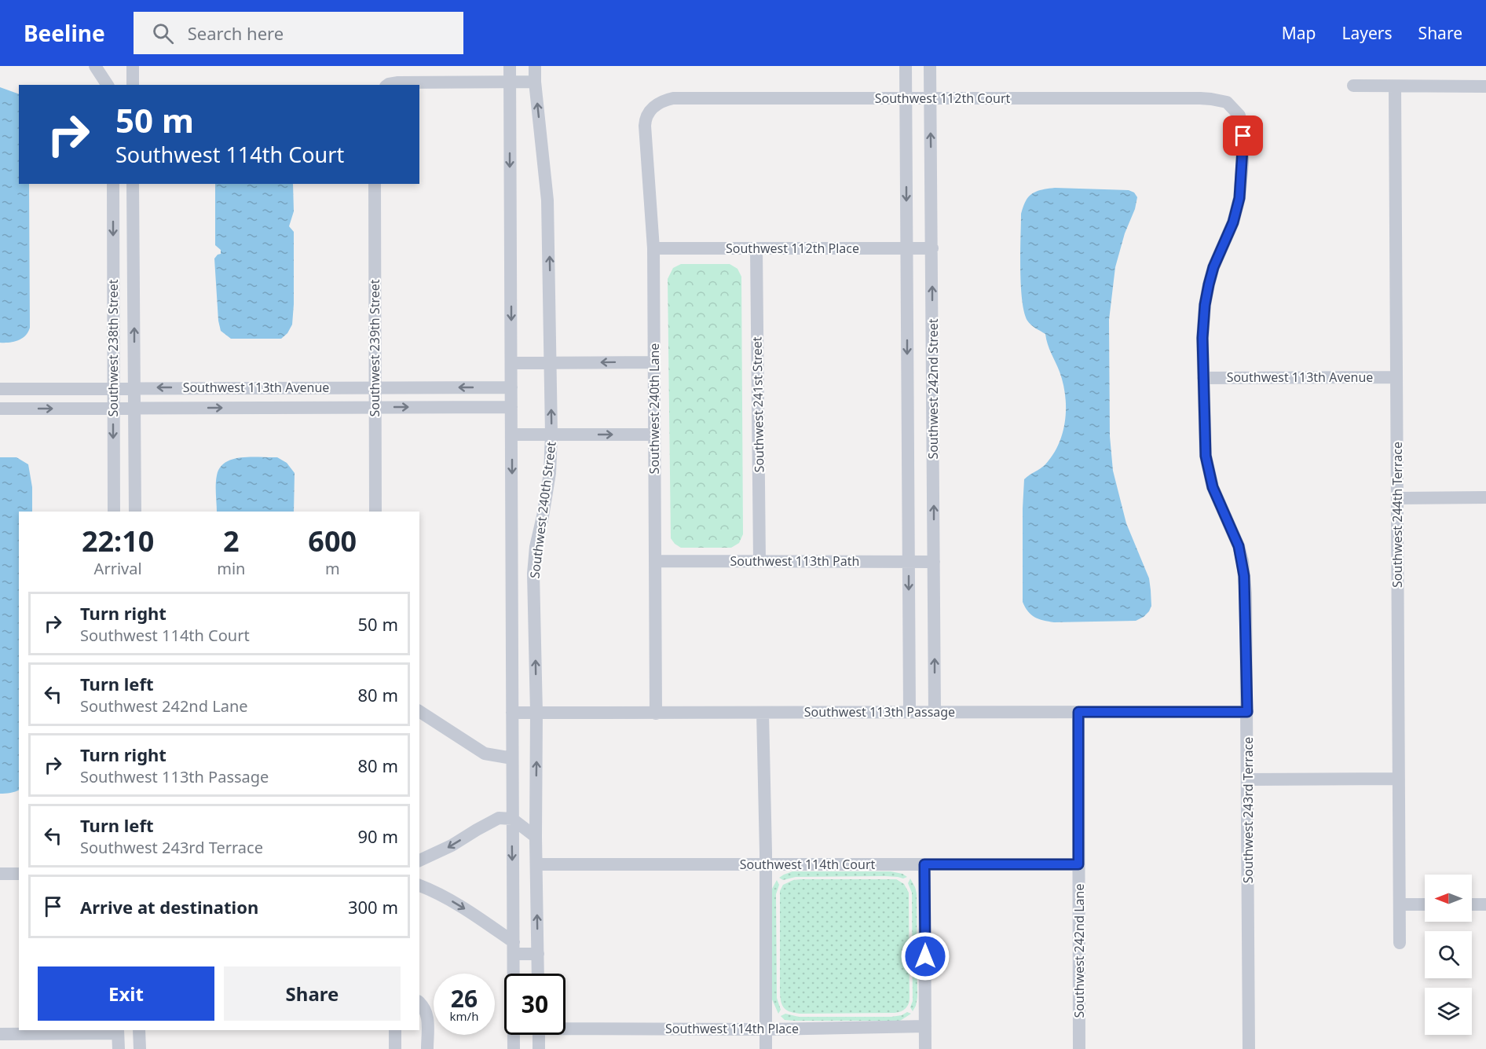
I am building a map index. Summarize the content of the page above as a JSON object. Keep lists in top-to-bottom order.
{
  "streets": {
    "street": [
      "Southwest 112th Court",
      "Southwest 112th Place",
      "Southwest 238th Street",
      "Southwest 239th Street",
      "Southwest 113th Avenue",
      "Southwest 242nd Street",
      "Southwest 241st Street",
      "Southwest 240th Lane",
      "Southwest 240th Street",
      "Southwest 244th Terrace",
      "Southwest 113th Path",
      "Southwest 113th Passage",
      "Southwest 243rd Terrace",
      "Southwest 114th Court",
      "Southwest 242nd Lane",
      "Southwest 114th Place"
    ]
  },
  "crossings": [
    ["Southwest 112th Court", "Southwest 242nd Street"],
    ["Southwest 112th Court", "Southwest 240th Lane"],
    ["Southwest 112th Court", "Southwest 243rd Terrace"],
    ["Southwest 112th Place", "Southwest 242nd Street"],
    ["Southwest 112th Place", "Southwest 241st Street"],
    ["Southwest 112th Place", "Southwest 240th Lane"],
    ["Southwest 238th Street", "Southwest 113th Avenue"],
    ["Southwest 239th Street", "Southwest 113th Avenue"],
    ["Southwest 113th Avenue", "Southwest 240th Street"],
    ["Southwest 113th Avenue", "Southwest 244th Terrace"],
    ["Southwest 113th Avenue", "Southwest 243rd Terrace"],
    ["Southwest 242nd Street", "Southwest 113th Path"],
    ["Southwest 242nd Street", "Southwest 113th Passage"],
    ["Southwest 241st Street", "Southwest 113th Path"],
    ["Southwest 240th Lane", "Southwest 113th Path"],
    ["Southwest 240th Lane", "Southwest 113th Passage"],
    ["Southwest 240th Street", "Southwest 113th Passage"],
    ["Southwest 240th Street", "Southwest 114th Court"],
    ["Southwest 113th Passage", "Southwest 243rd Terrace"],
    ["Southwest 113th Passage", "Southwest 242nd Lane"],
    ["Southwest 114th Court", "Southwest 242nd Lane"]
  ],
  "north": "left",
  "page": {
    "header": "Beeline",
    "search": "Search here",
    "nav": ["Map", "Layers", "Share"],
    "turn": ["50 m", "Southwest 114th Court"],
    "eta": [
      "22:10",
      "Arrival",
      "2",
      "min",
      "600",
      "m"
    ],
    "list": [
      {
        "name": "Turn right",
        "note": "Southwest 114th Court",
        "value": "50 m"
      },
      {
        "name": "Turn left",
        "note": "Southwest 242nd Lane",
        "value": "80 m"
      },
      {
        "name": "Turn right",
        "note": "Southwest 113th Passage",
        "value": "80 m"
      },
      {
        "name": "Turn left",
        "note": "Southwest 243rd Terrace",
        "value": "90 m"
      },
      {
        "name": "Arrive at destination",
        "value": "300 m"
      }
    ],
    "buttons": ["Exit", "Share"],
    "speed": "26 km/h",
    "limit": "30"
  }
}
